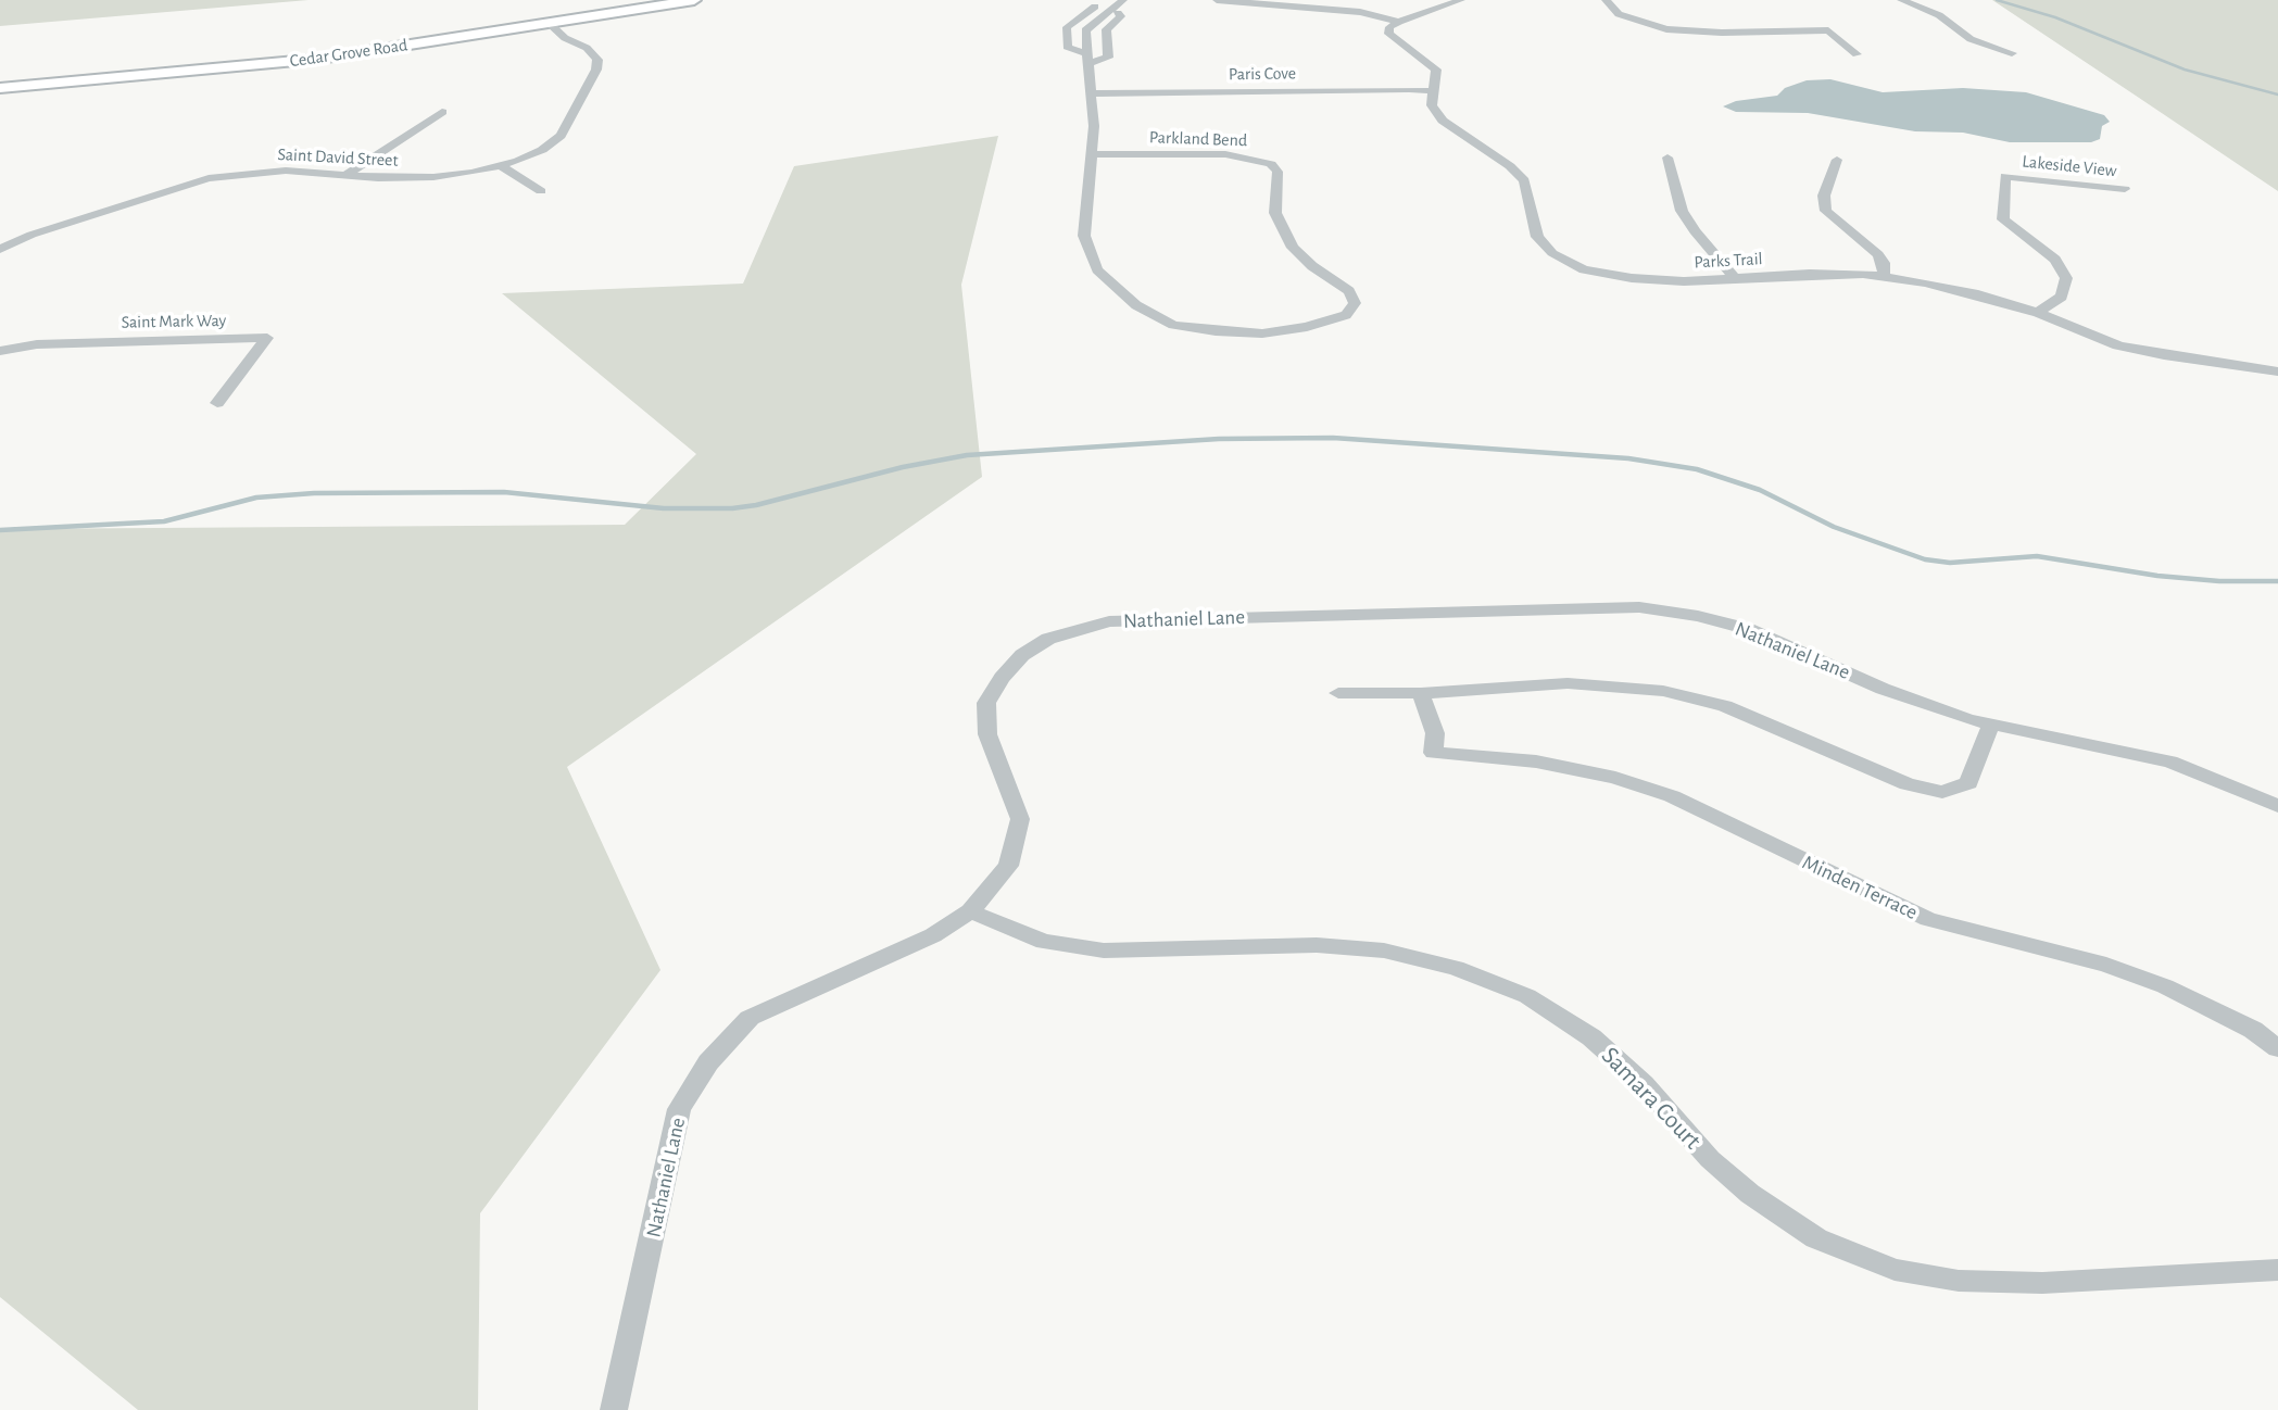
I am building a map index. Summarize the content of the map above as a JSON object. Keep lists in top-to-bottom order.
{
  "streets": {
    "main road": ["Cedar Grove Road"],
    "street": [
      "Paris Cove",
      "Parkland Bend",
      "Saint David Street",
      "Lakeside View",
      "Parks Trail",
      "Saint Mark Way",
      "Nathaniel Lane",
      "Minden Terrace",
      "Samara Court"
    ]
  },
  "crossings": [
    ["Cedar Grove Road", "Saint David Street"],
    ["Paris Cove", "Parkland Bend"],
    ["Paris Cove", "Parks Trail"],
    ["Lakeside View", "Parks Trail"],
    ["Nathaniel Lane", "Samara Court"]
  ]
}
